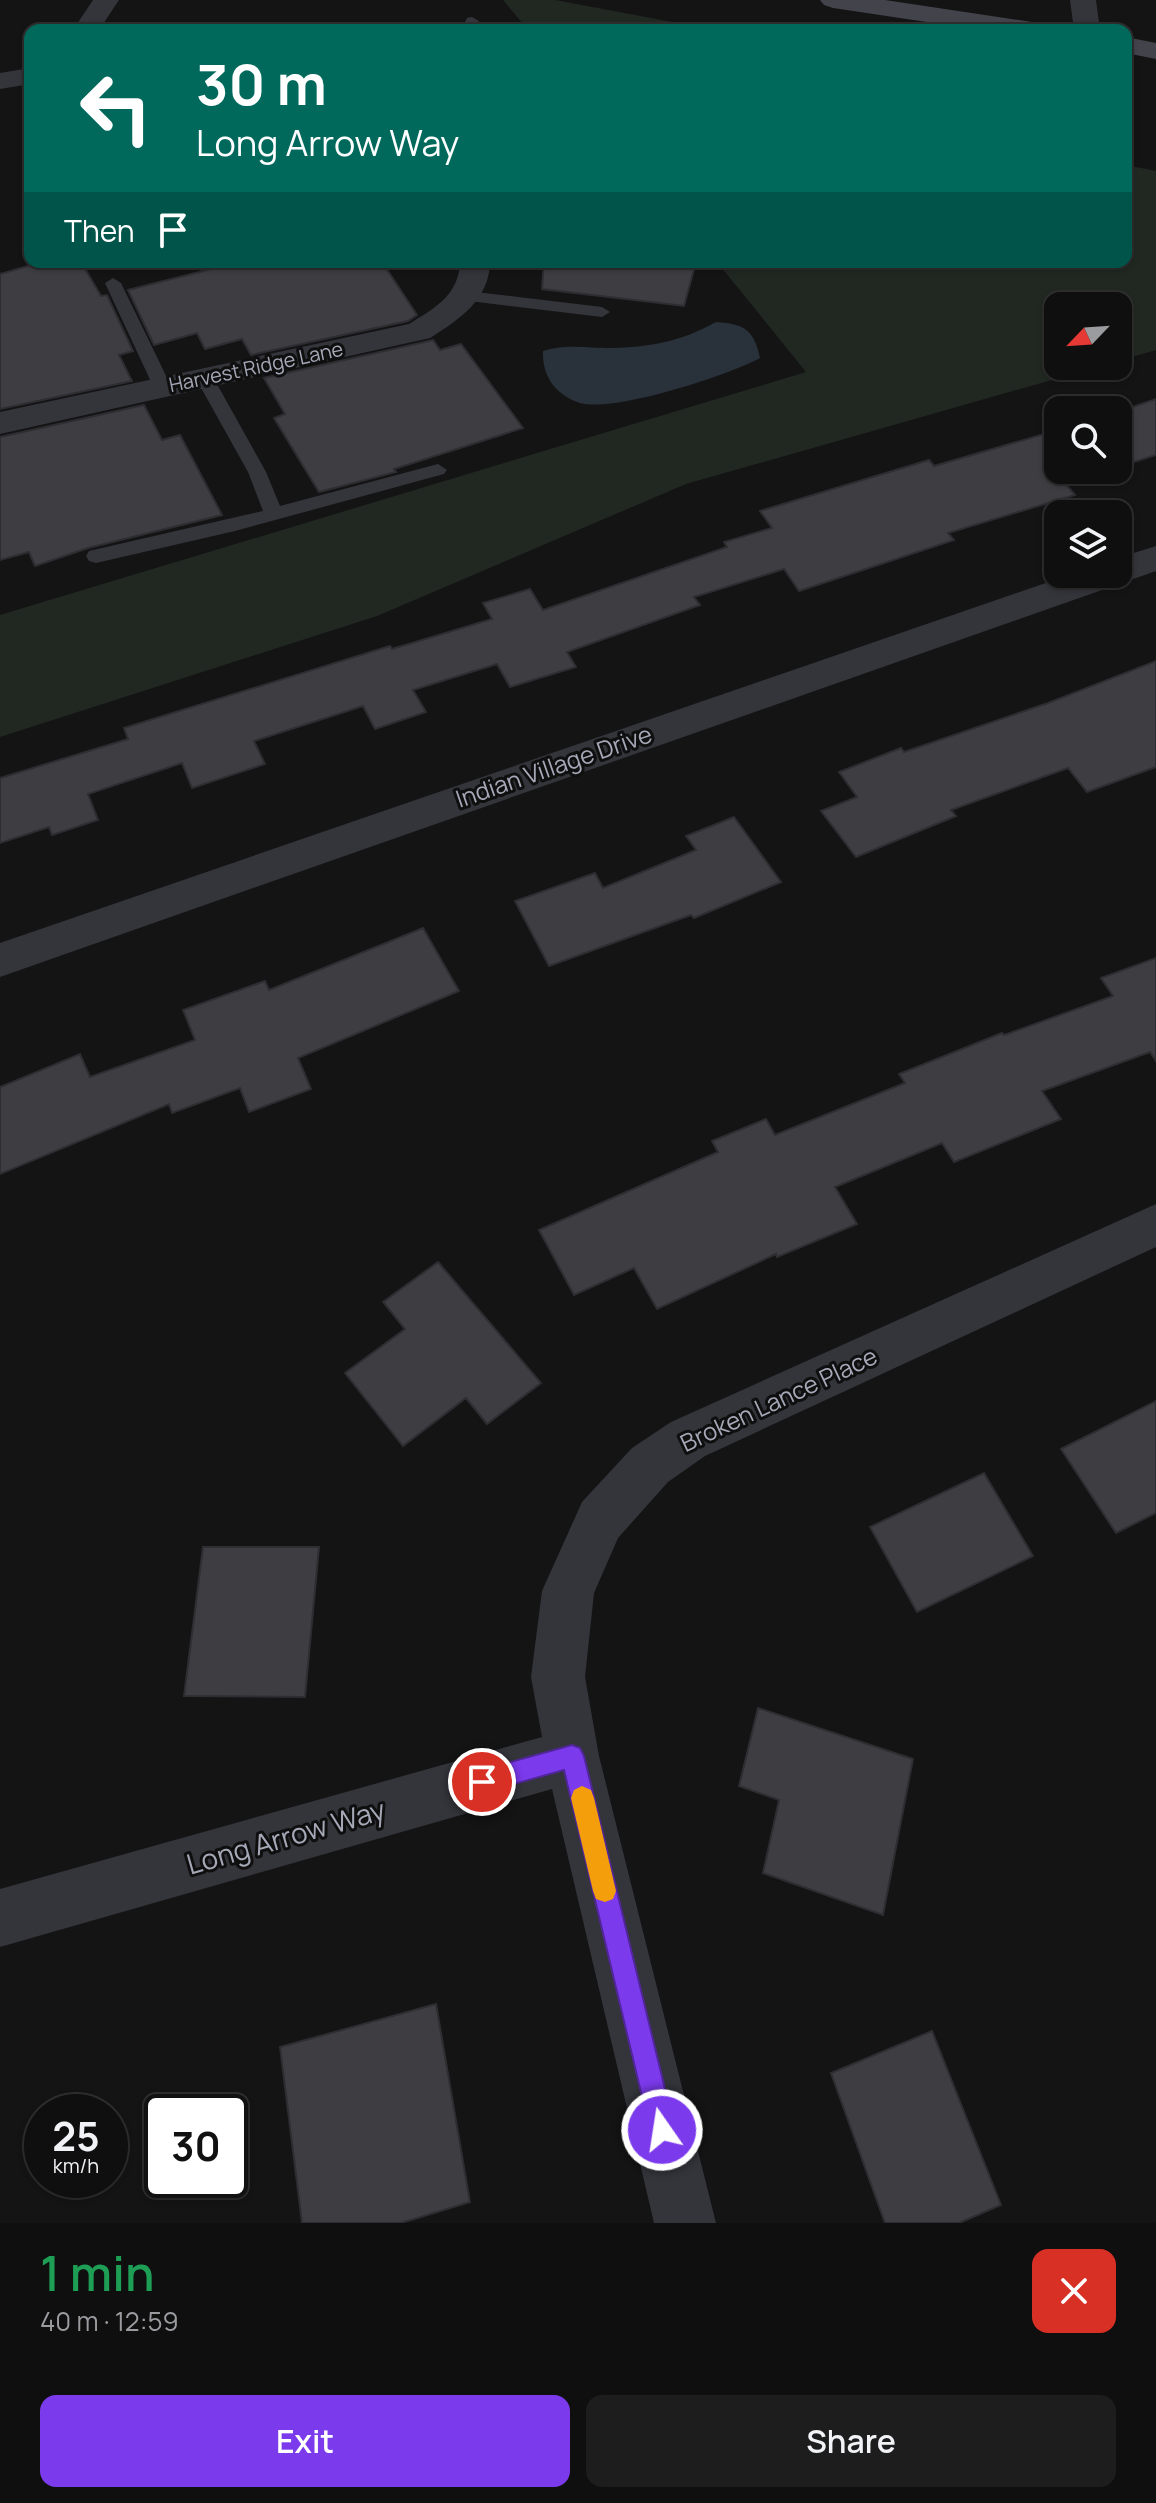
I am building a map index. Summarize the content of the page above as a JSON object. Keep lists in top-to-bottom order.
{
  "streets": {
    "street": [
      "Harvest Ridge Lane",
      "Indian Village Drive",
      "Broken Lance Place",
      "Long Arrow Way"
    ]
  },
  "crossings": [
    ["Broken Lance Place", "Long Arrow Way"]
  ],
  "north": "bottom left",
  "page": {
    "turn": ["30 m", "Long Arrow Way"],
    "then": "Then",
    "speed": "25 km/h",
    "limit": "30",
    "heading": ["1 min", "40 m · 12:59"],
    "buttons": ["Exit", "Share"]
  }
}
